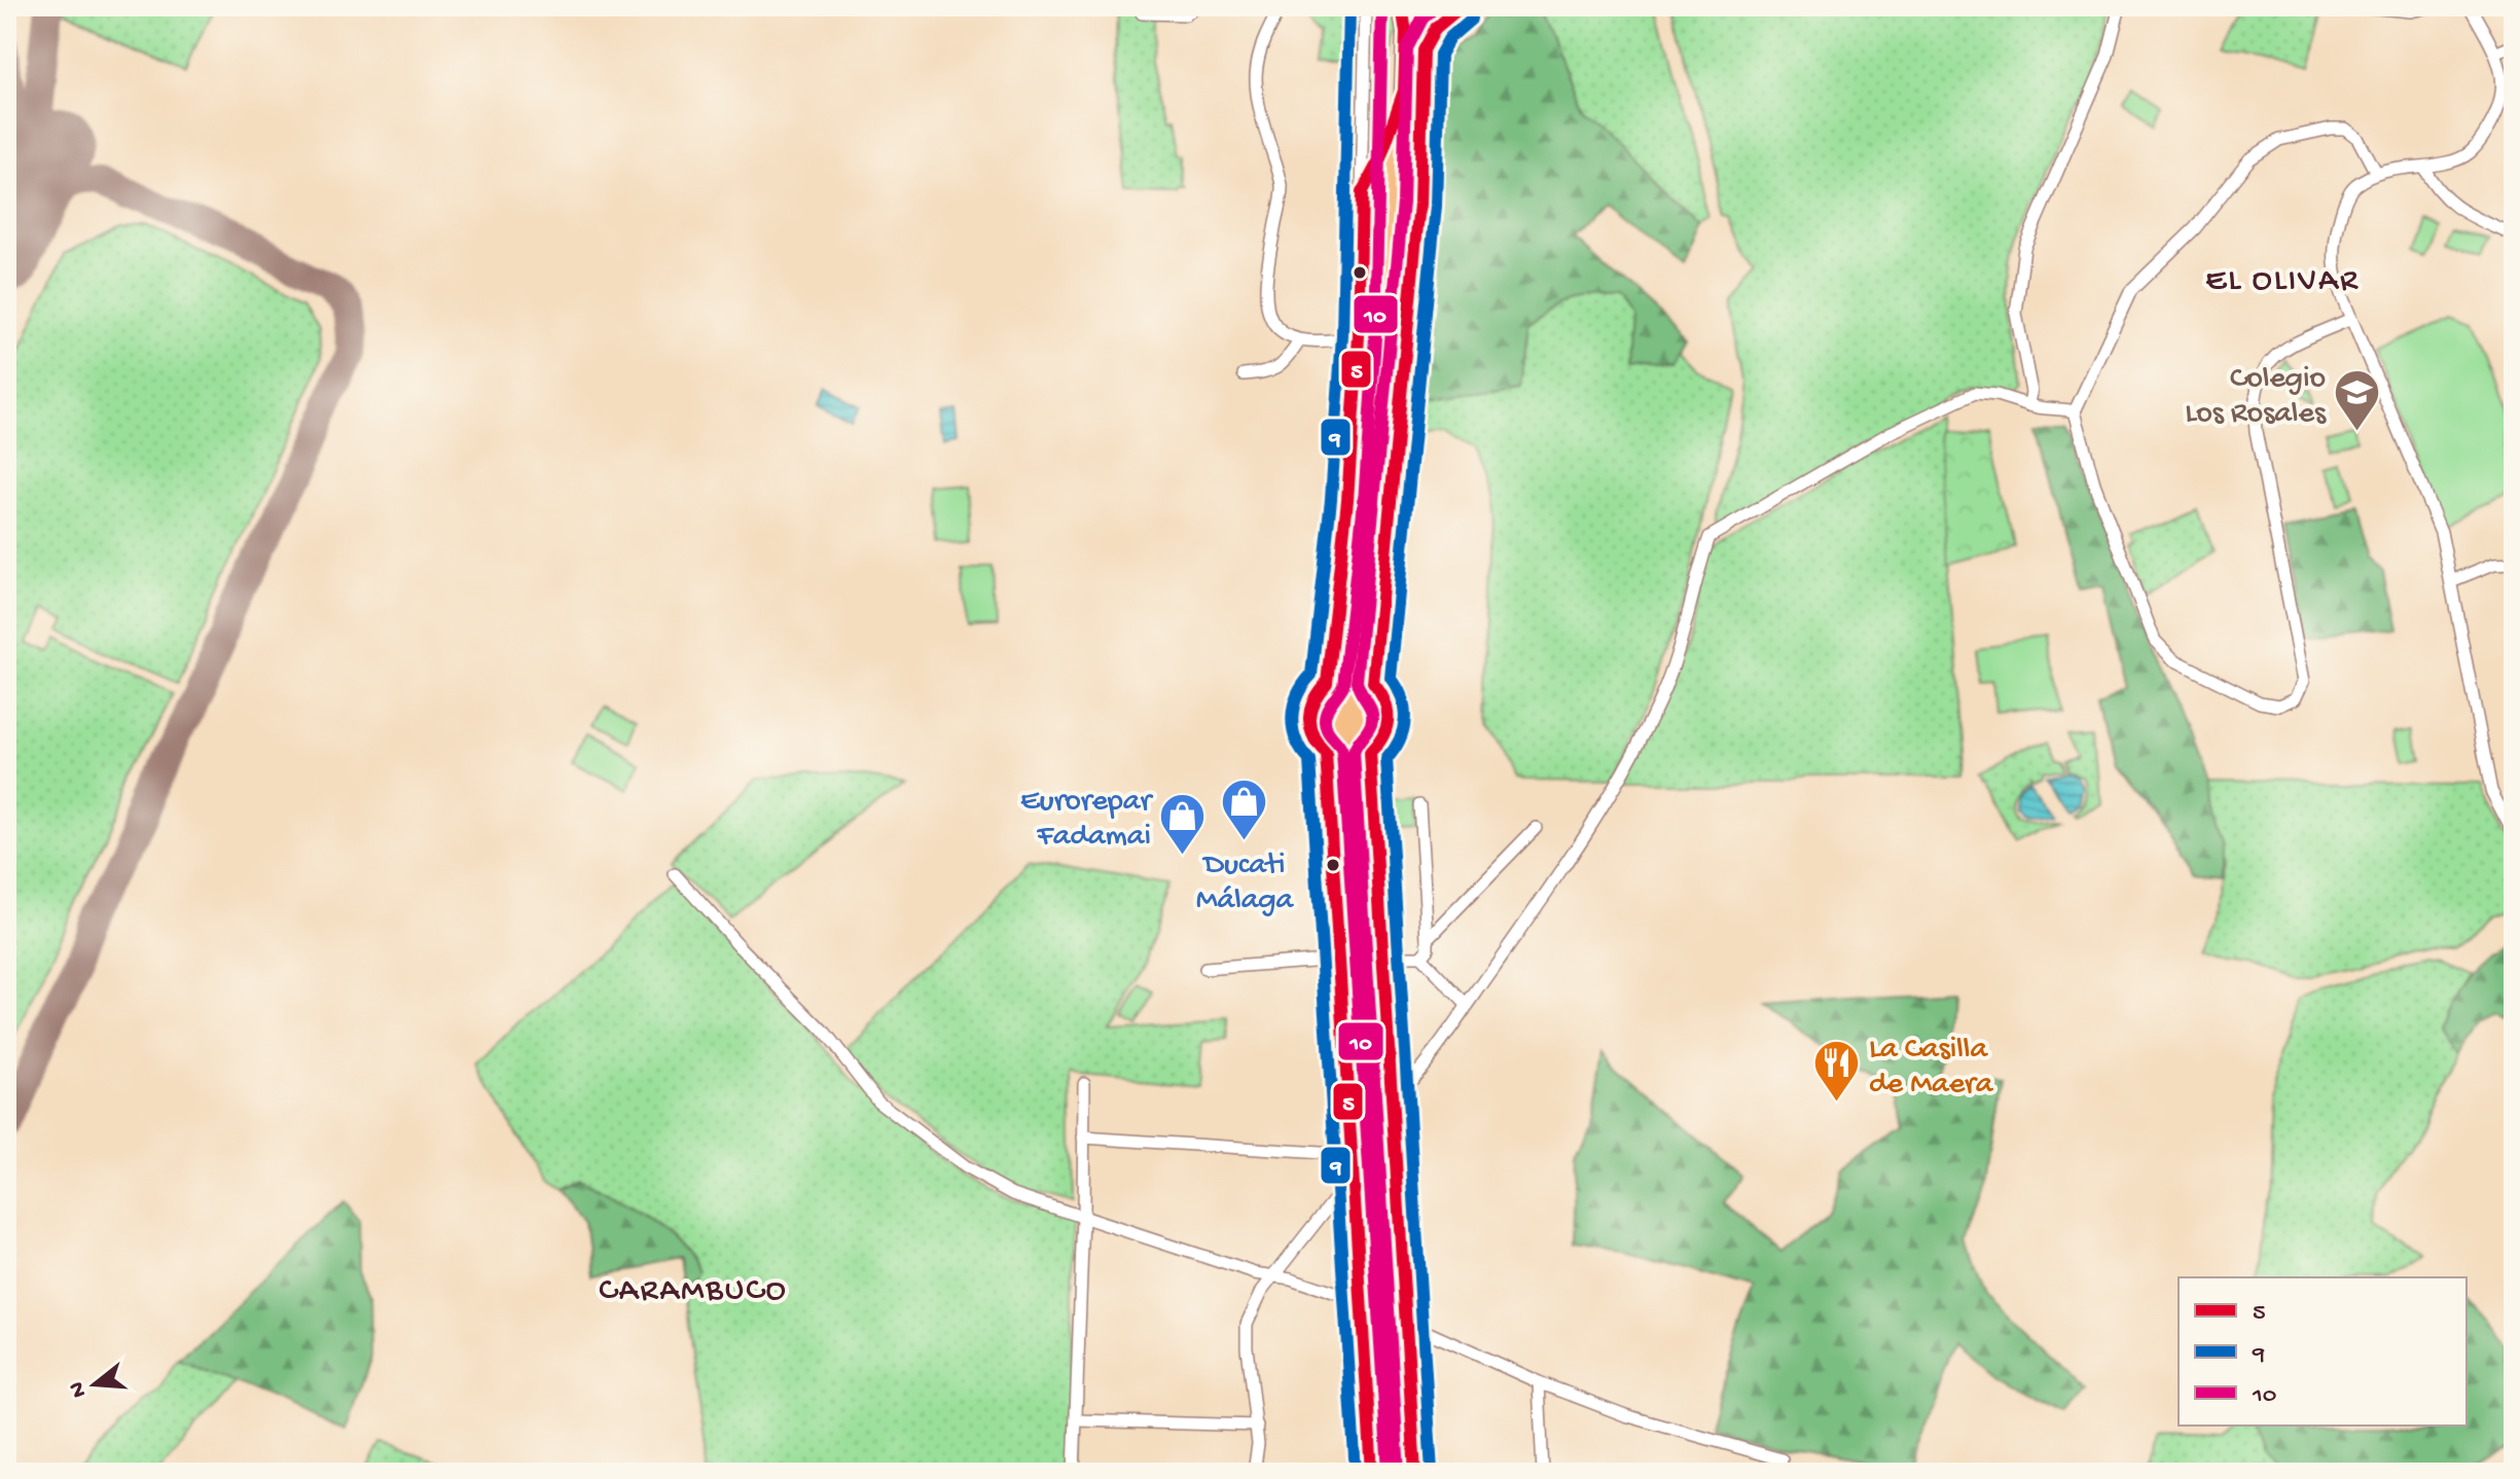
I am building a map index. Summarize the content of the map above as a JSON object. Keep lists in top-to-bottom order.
{
  "districts": ["EL OLIVAR", "CARAMBUCO"],
  "places": {
    "school or university": ["Colegio Los Rosales"],
    "shop": ["Ducati Málaga", "Eurorepar Fadamai"],
    "restaurant": ["La Casilla de Maera"]
  },
  "lines": ["transit line 5", "transit line 9", "transit line 10"],
  "legend": ["5", "9", "10"],
  "north": "left"
}
